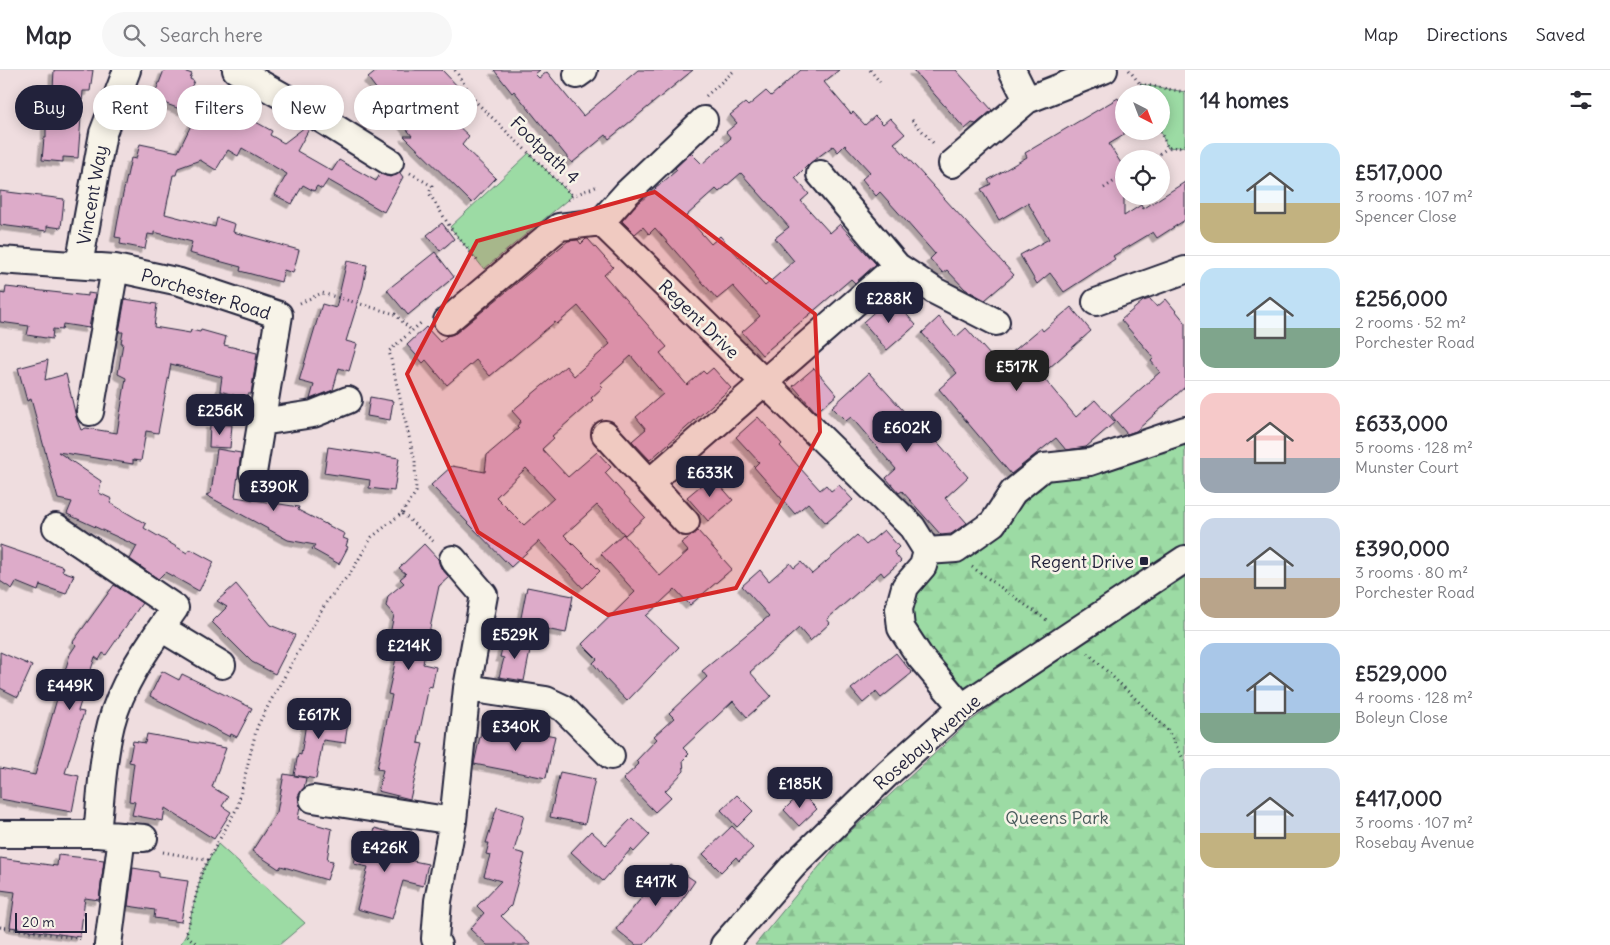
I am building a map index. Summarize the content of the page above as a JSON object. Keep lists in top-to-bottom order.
{
  "streets": {
    "street": [
      "Vincent Way",
      "Porchester Road",
      "Regent Drive",
      "Rosebay Avenue"
    ],
    "path": ["Footpath 4"]
  },
  "crossings": [
    ["Footpath 4", "Regent Drive"],
    ["Vincent Way", "Porchester Road"]
  ],
  "parks": ["Queens Park"],
  "places": {
    "transit": ["Regent Drive"]
  },
  "scale_bar": "20 m",
  "north": "bottom right",
  "page": {
    "header": "Map",
    "search": "Search here",
    "nav": ["Map", "Directions", "Saved"],
    "heading": "14 homes",
    "chip": [
      "Buy",
      "Rent",
      "Filters",
      "New",
      "Apartment"
    ],
    "list": [
      {
        "name": "£517,000",
        "note": "3 rooms · 107 m² · Spencer Close"
      },
      {
        "name": "£256,000",
        "note": "2 rooms · 52 m² · Porchester Road"
      },
      {
        "name": "£633,000",
        "note": "5 rooms · 128 m² · Munster Court"
      },
      {
        "name": "£390,000",
        "note": "3 rooms · 80 m² · Porchester Road"
      },
      {
        "name": "£529,000",
        "note": "4 rooms · 128 m² · Boleyn Close"
      },
      {
        "name": "£417,000",
        "note": "3 rooms · 107 m² · Rosebay Avenue"
      }
    ],
    "price": [
      "£288K",
      "£517K",
      "£256K",
      "£602K",
      "£633K",
      "£390K",
      "£529K",
      "£214K",
      "£449K",
      "£617K",
      "£340K",
      "£185K",
      "£426K",
      "£417K"
    ],
    "scale": "20 m"
  }
}
